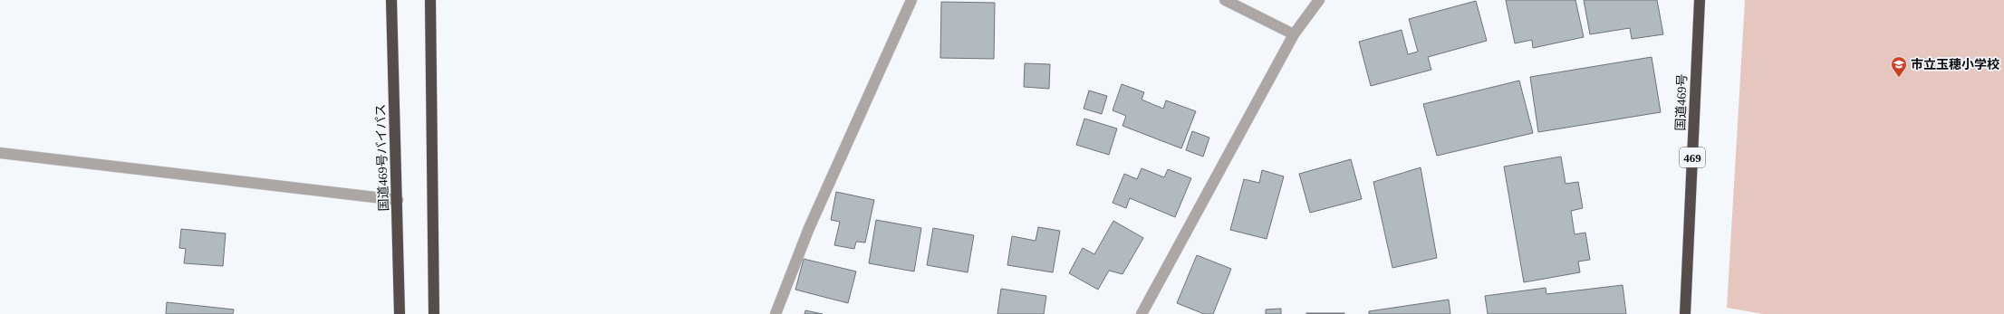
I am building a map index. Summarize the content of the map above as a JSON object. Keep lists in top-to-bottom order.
{
  "streets": {
    "highway": ["国道469号", "国道469号バイパス", "469"]
  },
  "places": {
    "school or university": ["市立玉穂小学校"]
  }
}
